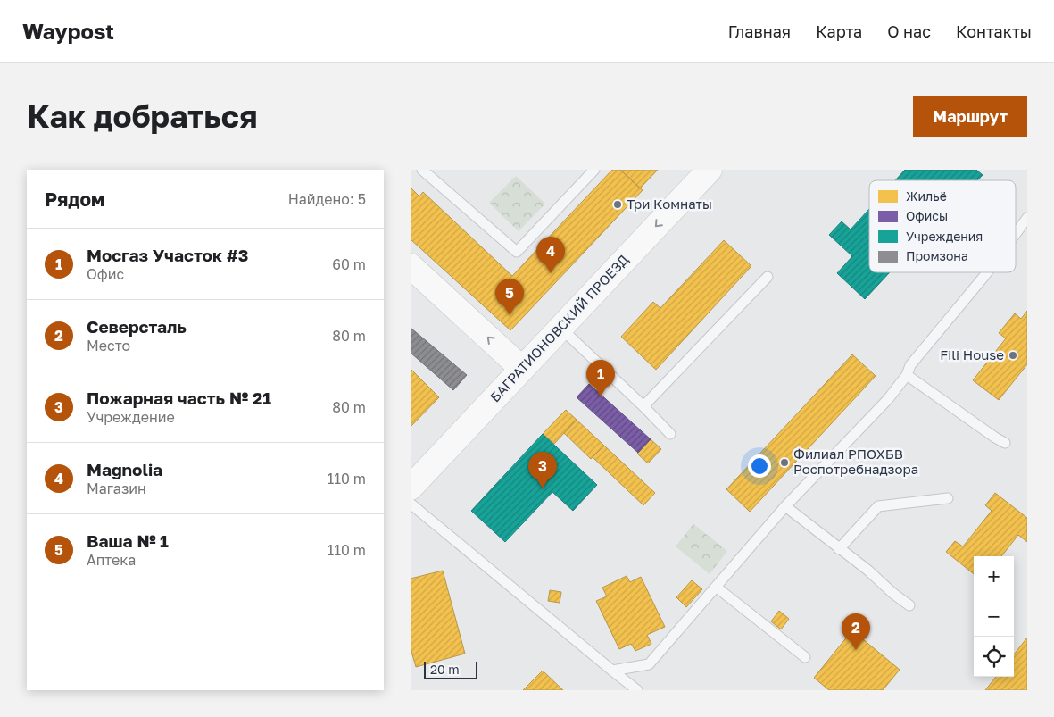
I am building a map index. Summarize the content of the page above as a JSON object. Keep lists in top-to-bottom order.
{
  "streets": {
    "street": ["БАГРАТИОНОВСКИЙ ПРОЕЗД"]
  },
  "one_way": ["БАГРАТИОНОВСКИЙ ПРОЕЗД"],
  "places": ["Три Комнаты", "Fili House", "Филиал РПОХБВ Роспотребнадзора"],
  "legend": [
    "Жильё",
    "Офисы",
    "Учреждения",
    "Промзона"
  ],
  "scale_bar": "20 m",
  "page": {
    "header": "Waypost",
    "nav": [
      "Главная",
      "Карта",
      "О нас",
      "Контакты"
    ],
    "buttons": "Маршрут",
    "title": "Как добраться",
    "heading": ["Рядом", "Найдено: 5"],
    "list": [
      {
        "mark": "1",
        "name": "Мосгаз Участок #3",
        "note": "Офис",
        "value": "60 m"
      },
      {
        "mark": "2",
        "name": "Северсталь",
        "note": "Место",
        "value": "80 m"
      },
      {
        "mark": "3",
        "name": "Пожарная часть № 21",
        "note": "Учреждение",
        "value": "80 m"
      },
      {
        "mark": "4",
        "name": "Magnolia",
        "note": "Магазин",
        "value": "110 m"
      },
      {
        "mark": "5",
        "name": "Ваша № 1",
        "note": "Аптека",
        "value": "110 m"
      }
    ],
    "pins": [
      "4",
      "5",
      "1",
      "3",
      "2"
    ],
    "map_buttons": ["+", "−"],
    "scale": "20 m"
  }
}
